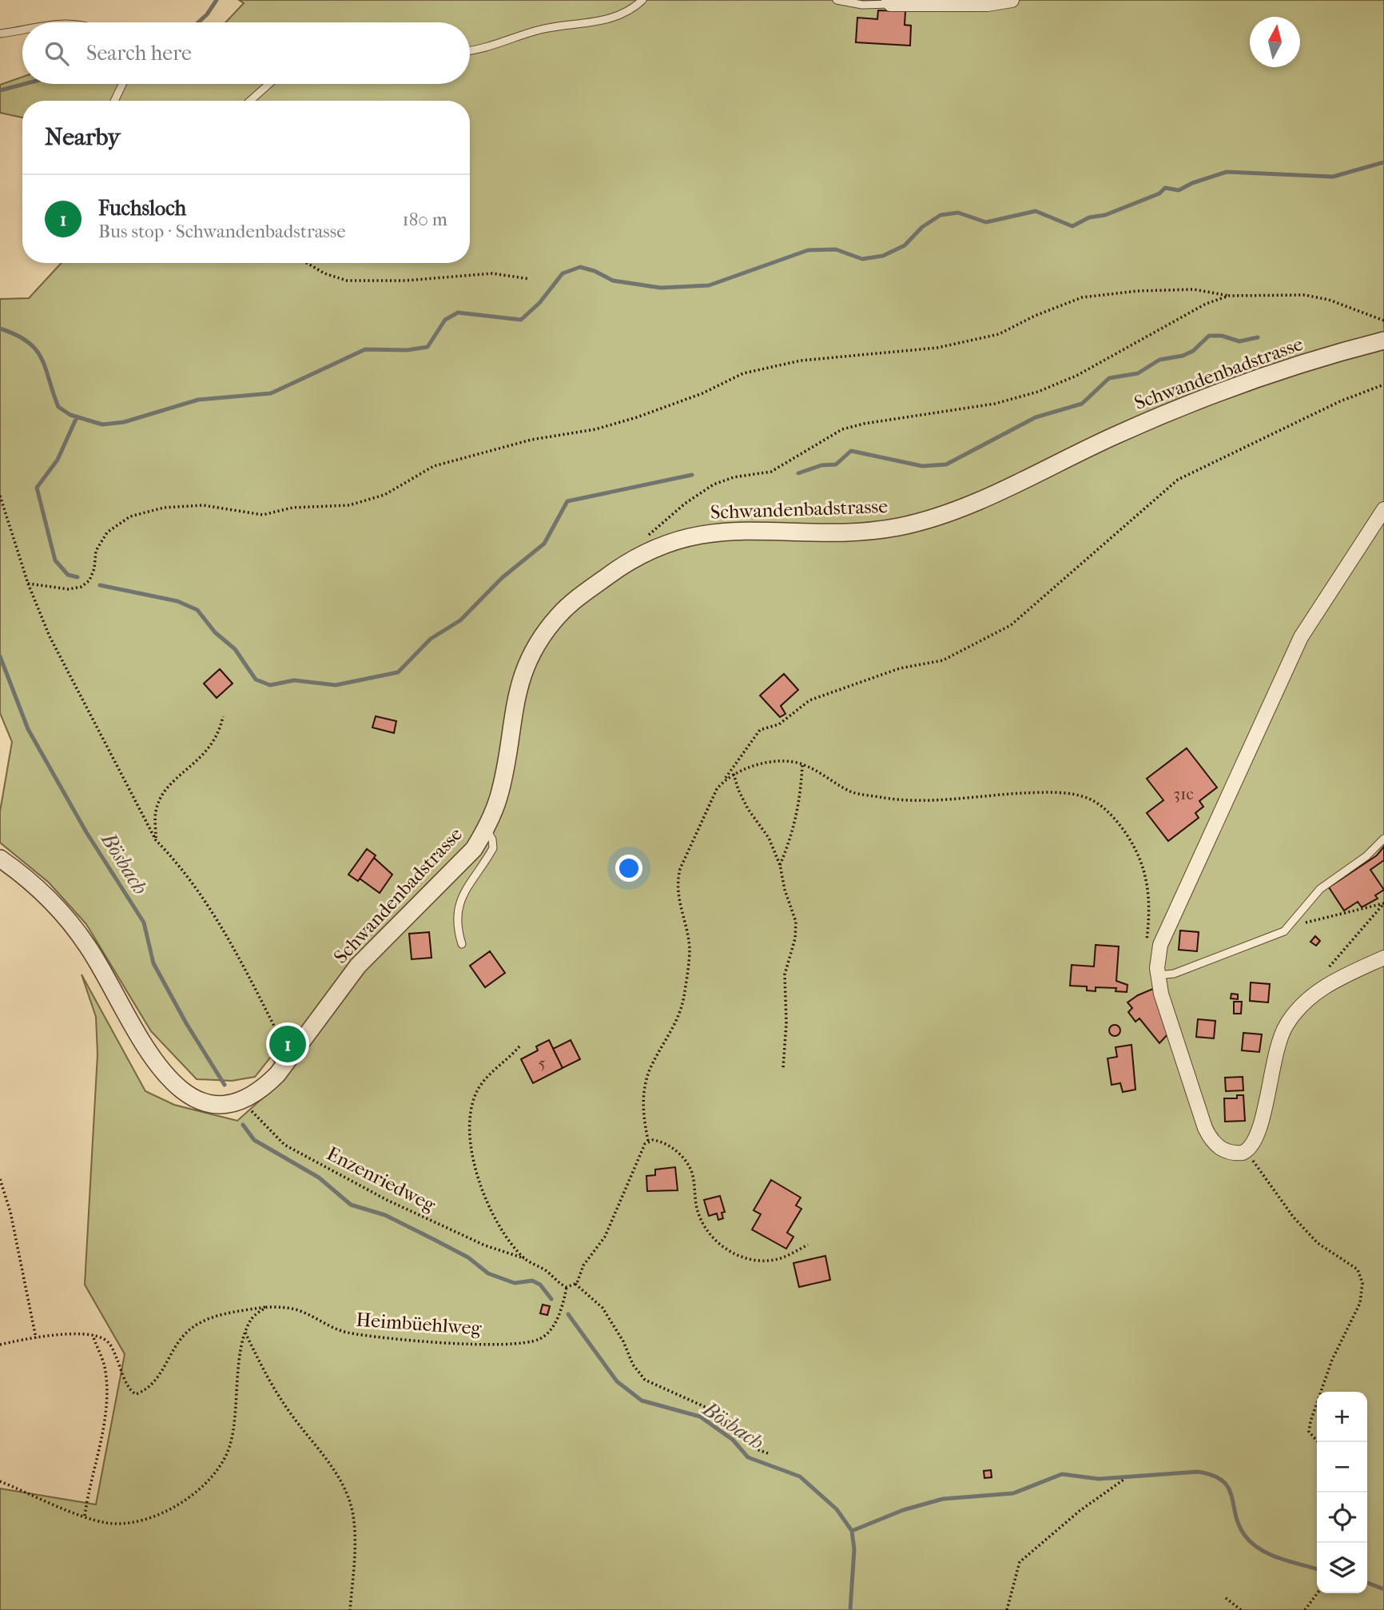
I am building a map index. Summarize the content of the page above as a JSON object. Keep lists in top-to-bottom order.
{
  "streets": {
    "street": ["Schwandenbadstrasse"],
    "path": ["Enzenriedweg", "Heimbüehlweg"]
  },
  "crossings": [
    ["Schwandenbadstrasse", "Enzenriedweg"],
    ["Enzenriedweg", "Heimbüehlweg"]
  ],
  "water": ["Bösbach"],
  "house_numbers": ["31c", "5"],
  "north": "top",
  "page": {
    "search": "Search here",
    "heading": "Nearby",
    "list": [
      {
        "mark": "1",
        "name": "Fuchsloch",
        "note": "Bus stop · Schwandenbadstrasse",
        "value": "180 m"
      }
    ],
    "pins": "1",
    "map_buttons": ["+", "−"]
  }
}
